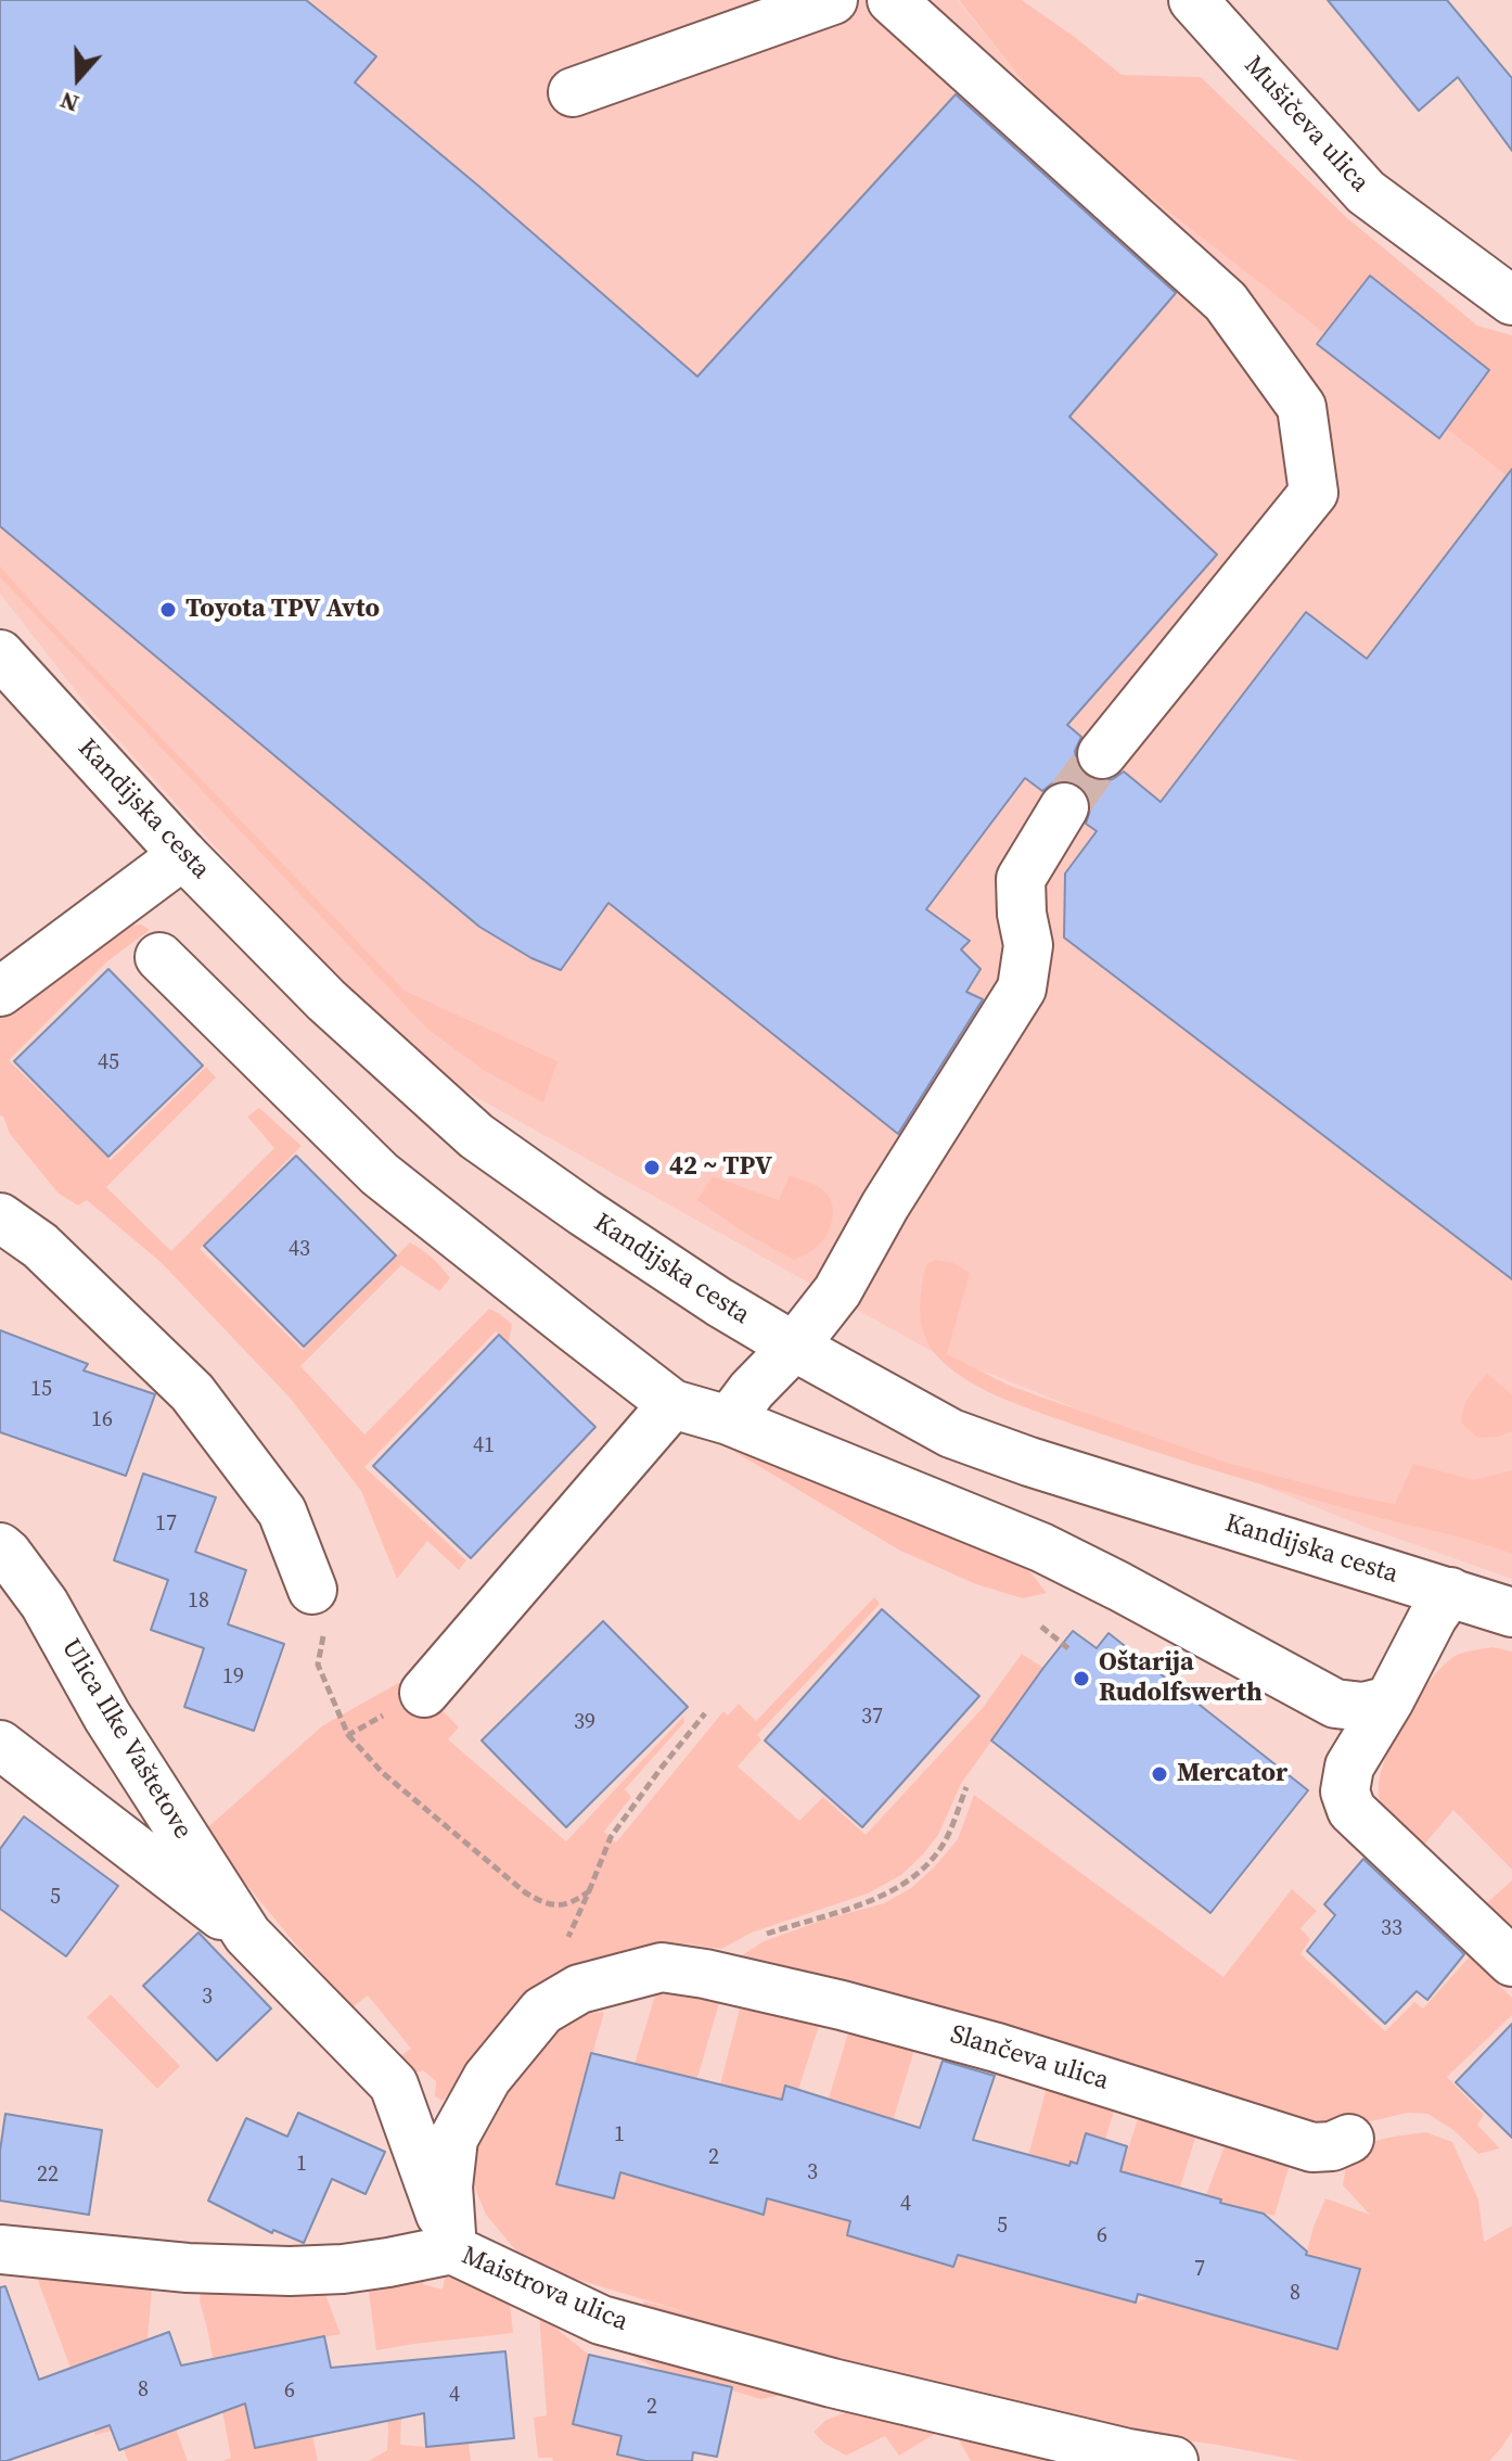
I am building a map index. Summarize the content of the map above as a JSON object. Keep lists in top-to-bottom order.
{
  "streets": {
    "street": [
      "Mušičeva ulica",
      "Kandijska cesta",
      "Ulica Ilke Vaštetove",
      "Slančeva ulica",
      "Maistrova ulica"
    ]
  },
  "crossings": [
    ["Ulica Ilke Vaštetove", "Slančeva ulica"],
    ["Ulica Ilke Vaštetove", "Maistrova ulica"],
    ["Slančeva ulica", "Maistrova ulica"]
  ],
  "places": [
    "Toyota TPV Avto",
    "42 ~ TPV",
    "Oštarija Rudolfswerth",
    "Mercator"
  ],
  "house_numbers": [
    "45",
    "43",
    "15",
    "16",
    "41",
    "17",
    "18",
    "19",
    "37",
    "39",
    "5",
    "33",
    "3",
    "1",
    "2",
    "1",
    "3",
    "22",
    "4",
    "5",
    "6",
    "7",
    "8",
    "8",
    "6",
    "4",
    "2"
  ],
  "north": "bottom"
}
